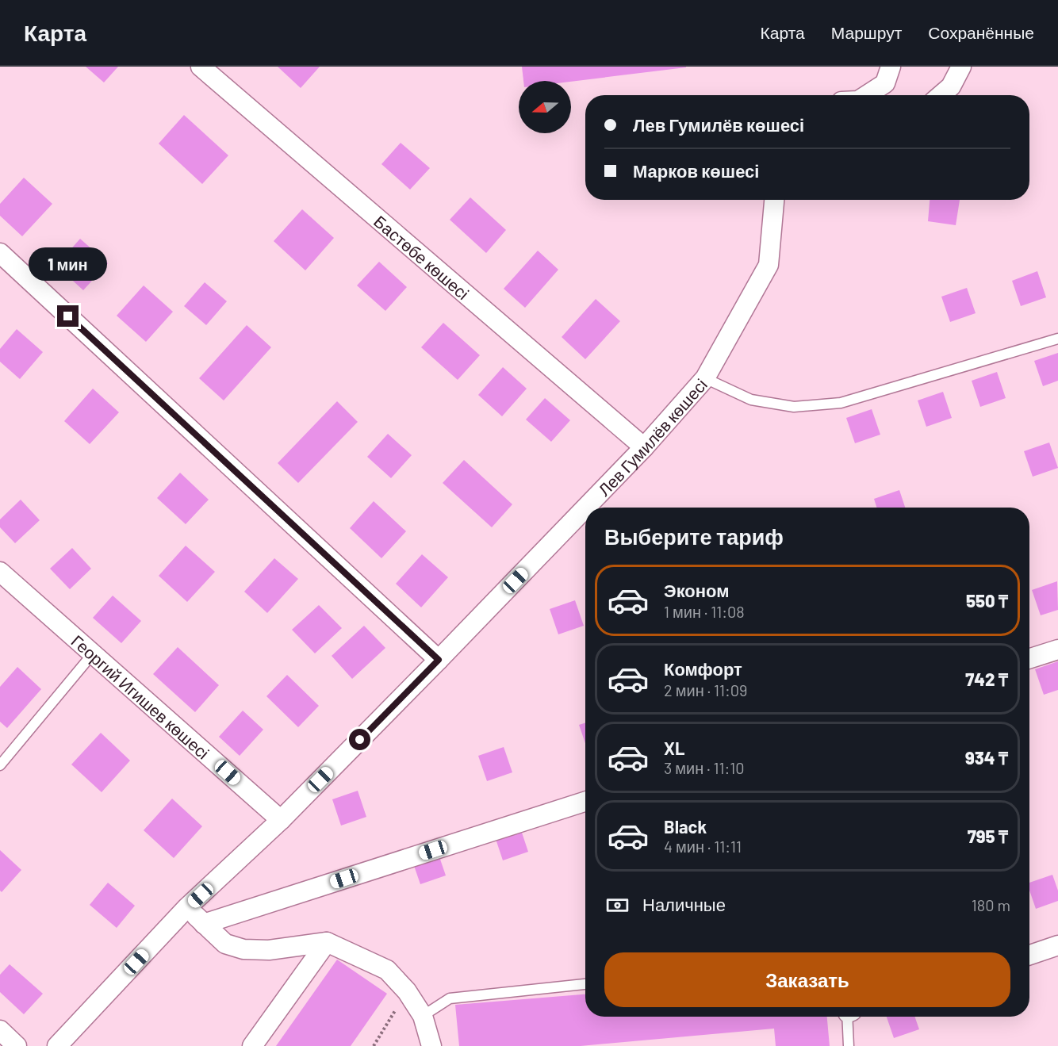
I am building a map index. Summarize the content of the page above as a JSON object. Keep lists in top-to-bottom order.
{
  "streets": {
    "street": ["Бастөбе көшесі", "Лев Гумилёв көшесі", "Георгий Игишев көшесі"]
  },
  "crossings": [
    ["Бастөбе көшесі", "Лев Гумилёв көшесі"],
    ["Лев Гумилёв көшесі", "Георгий Игишев көшесі"]
  ],
  "north": "left",
  "page": {
    "header": "Карта",
    "nav": ["Карта", "Маршрут", "Сохранённые"],
    "banner": ["Лев Гумилёв көшесі", "Марков көшесі"],
    "bubble": "1 мин",
    "heading": "Выберите тариф",
    "list": [
      {
        "name": "Эконом",
        "note": "1 мин · 11:08",
        "value": "550 ₸"
      },
      {
        "name": "Комфорт",
        "note": "2 мин · 11:09",
        "value": "742 ₸"
      },
      {
        "name": "XL",
        "note": "3 мин · 11:10",
        "value": "934 ₸"
      },
      {
        "name": "Black",
        "note": "4 мин · 11:11",
        "value": "795 ₸"
      }
    ],
    "pay": ["Наличные", "180 m"],
    "buttons": "Заказать"
  }
}
